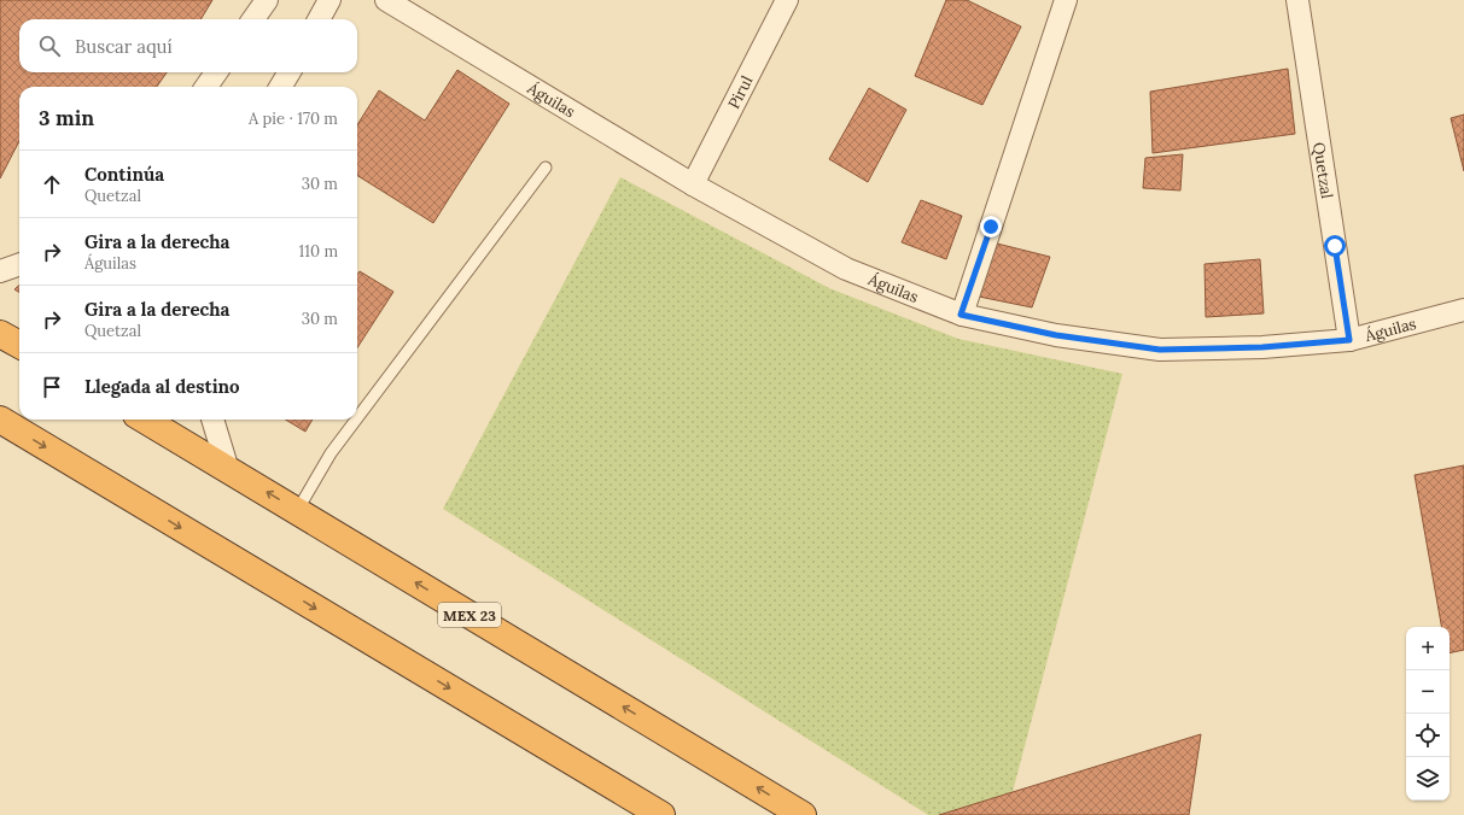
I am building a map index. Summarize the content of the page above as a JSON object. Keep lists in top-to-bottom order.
{
  "streets": {
    "highway": ["MEX 23"],
    "street": ["Pirul", "Águilas", "Quetzal"]
  },
  "crossings": [
    ["Pirul", "Águilas"],
    ["Águilas", "Quetzal"]
  ],
  "page": {
    "search": "Buscar aquí",
    "heading": ["3 min", "A pie · 170 m"],
    "list": [
      ["Continúa", "Quetzal", "30 m"],
      ["Gira a la derecha", "Águilas", "110 m"],
      ["Gira a la derecha", "Quetzal", "30 m"],
      "Llegada al destino"
    ],
    "map_buttons": ["+", "−"]
  }
}
